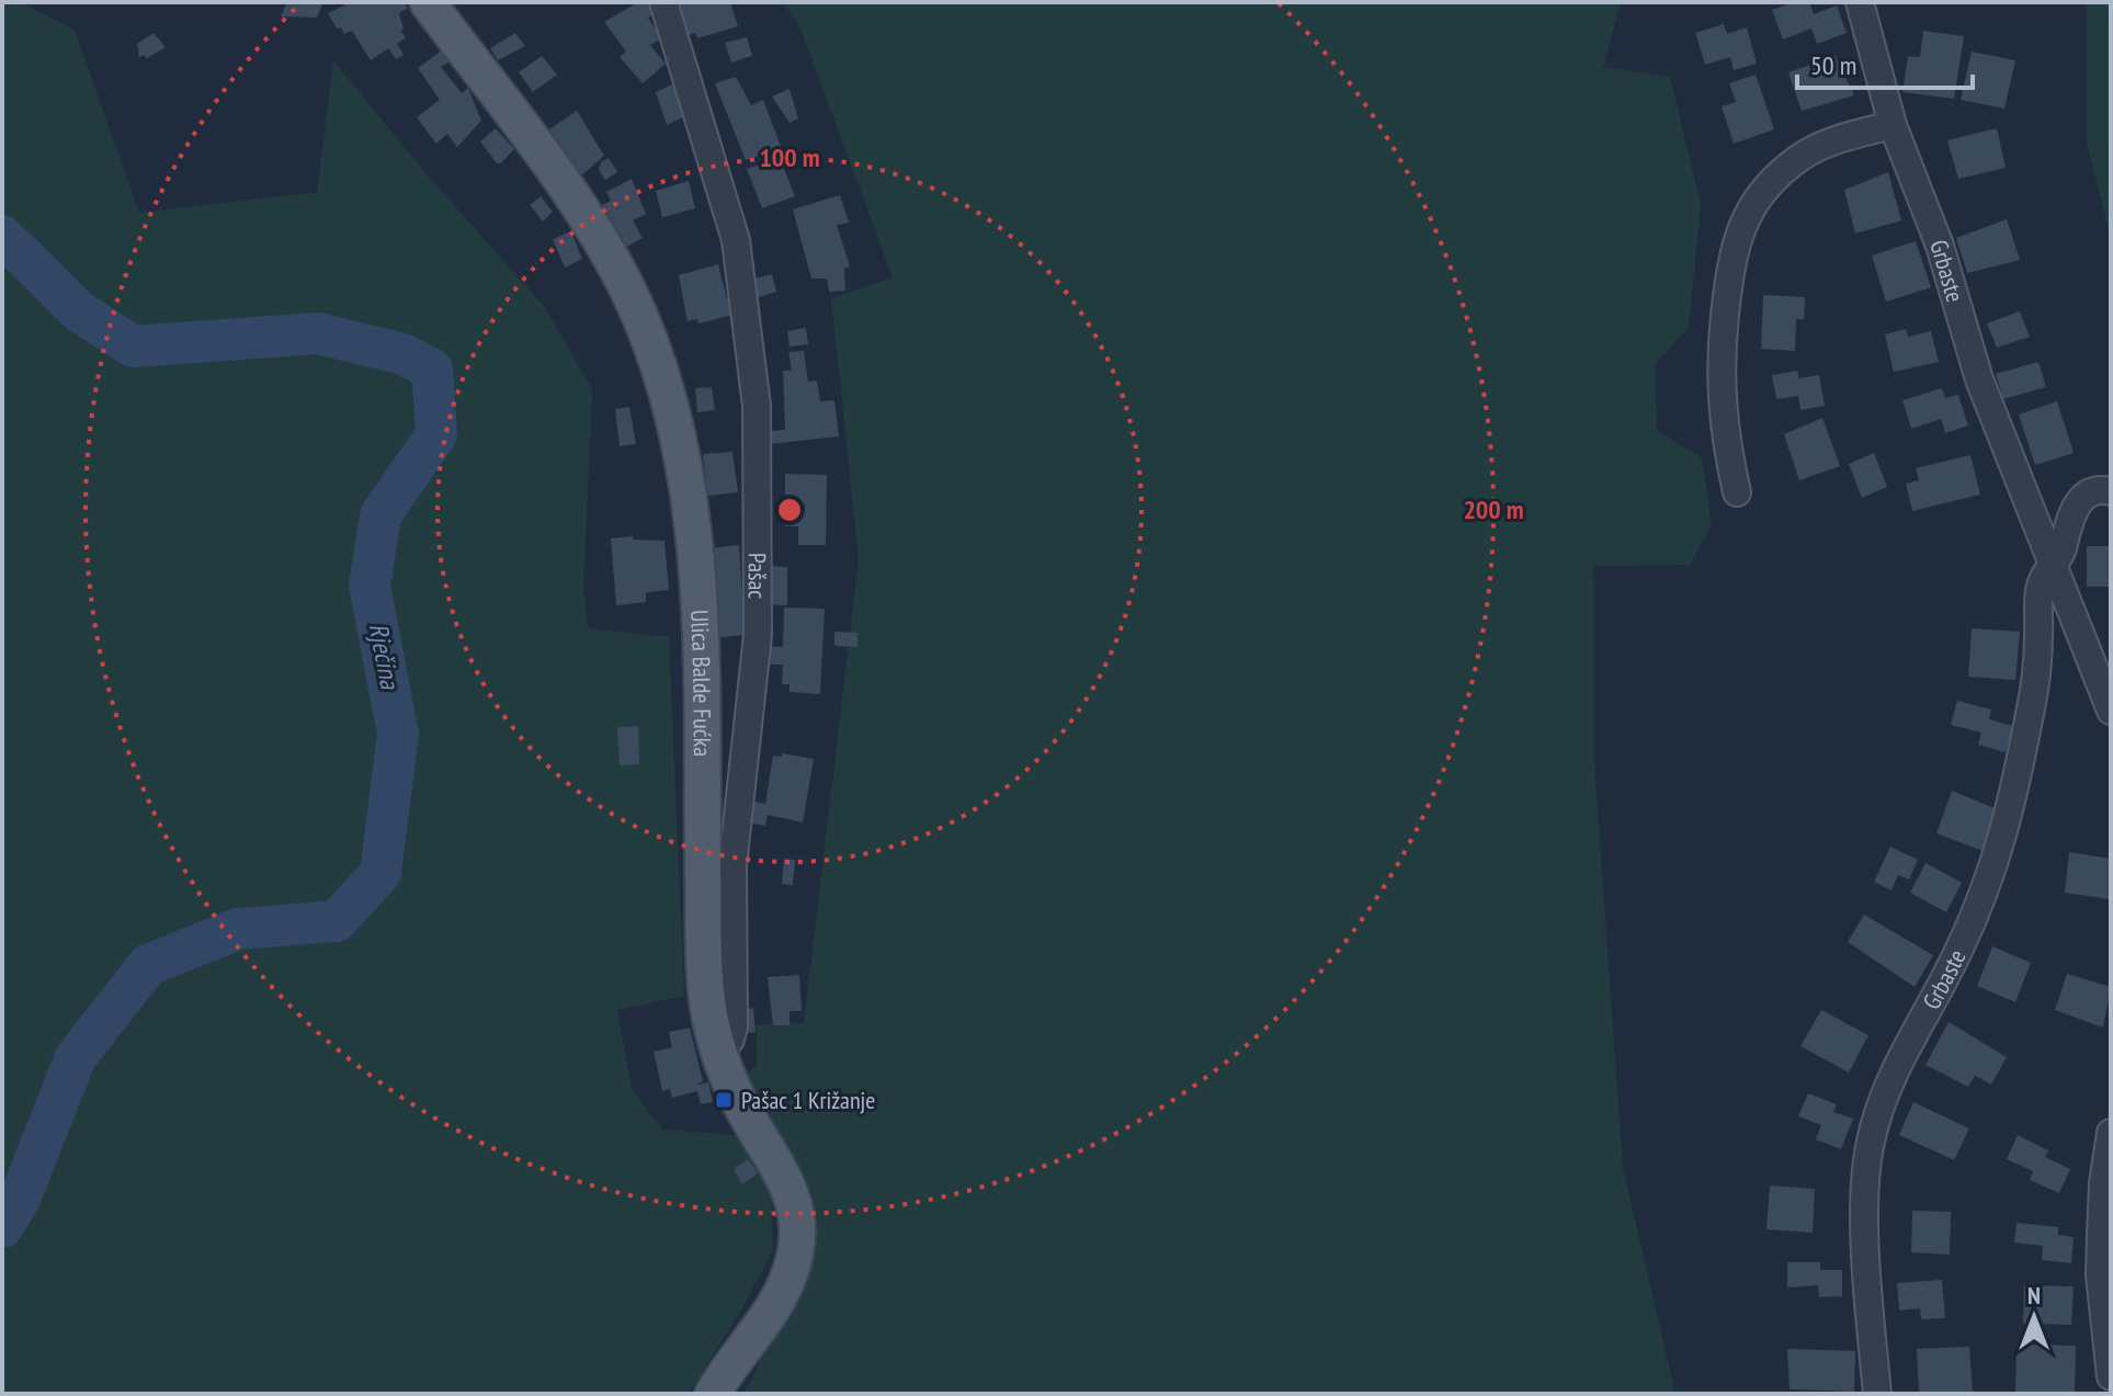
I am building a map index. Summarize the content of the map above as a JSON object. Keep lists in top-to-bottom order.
{
  "streets": {
    "main road": ["Ulica Balde Fućka"],
    "street": ["Grbaste", "Pašac"]
  },
  "crossings": [
    ["Pašac", "Ulica Balde Fućka"]
  ],
  "water": ["Rječina"],
  "places": {
    "transit": ["Pašac 1 Križanje"]
  },
  "scale_bar": "50 m",
  "north": "top",
  "rings": ["100 m", "200 m"]
}
